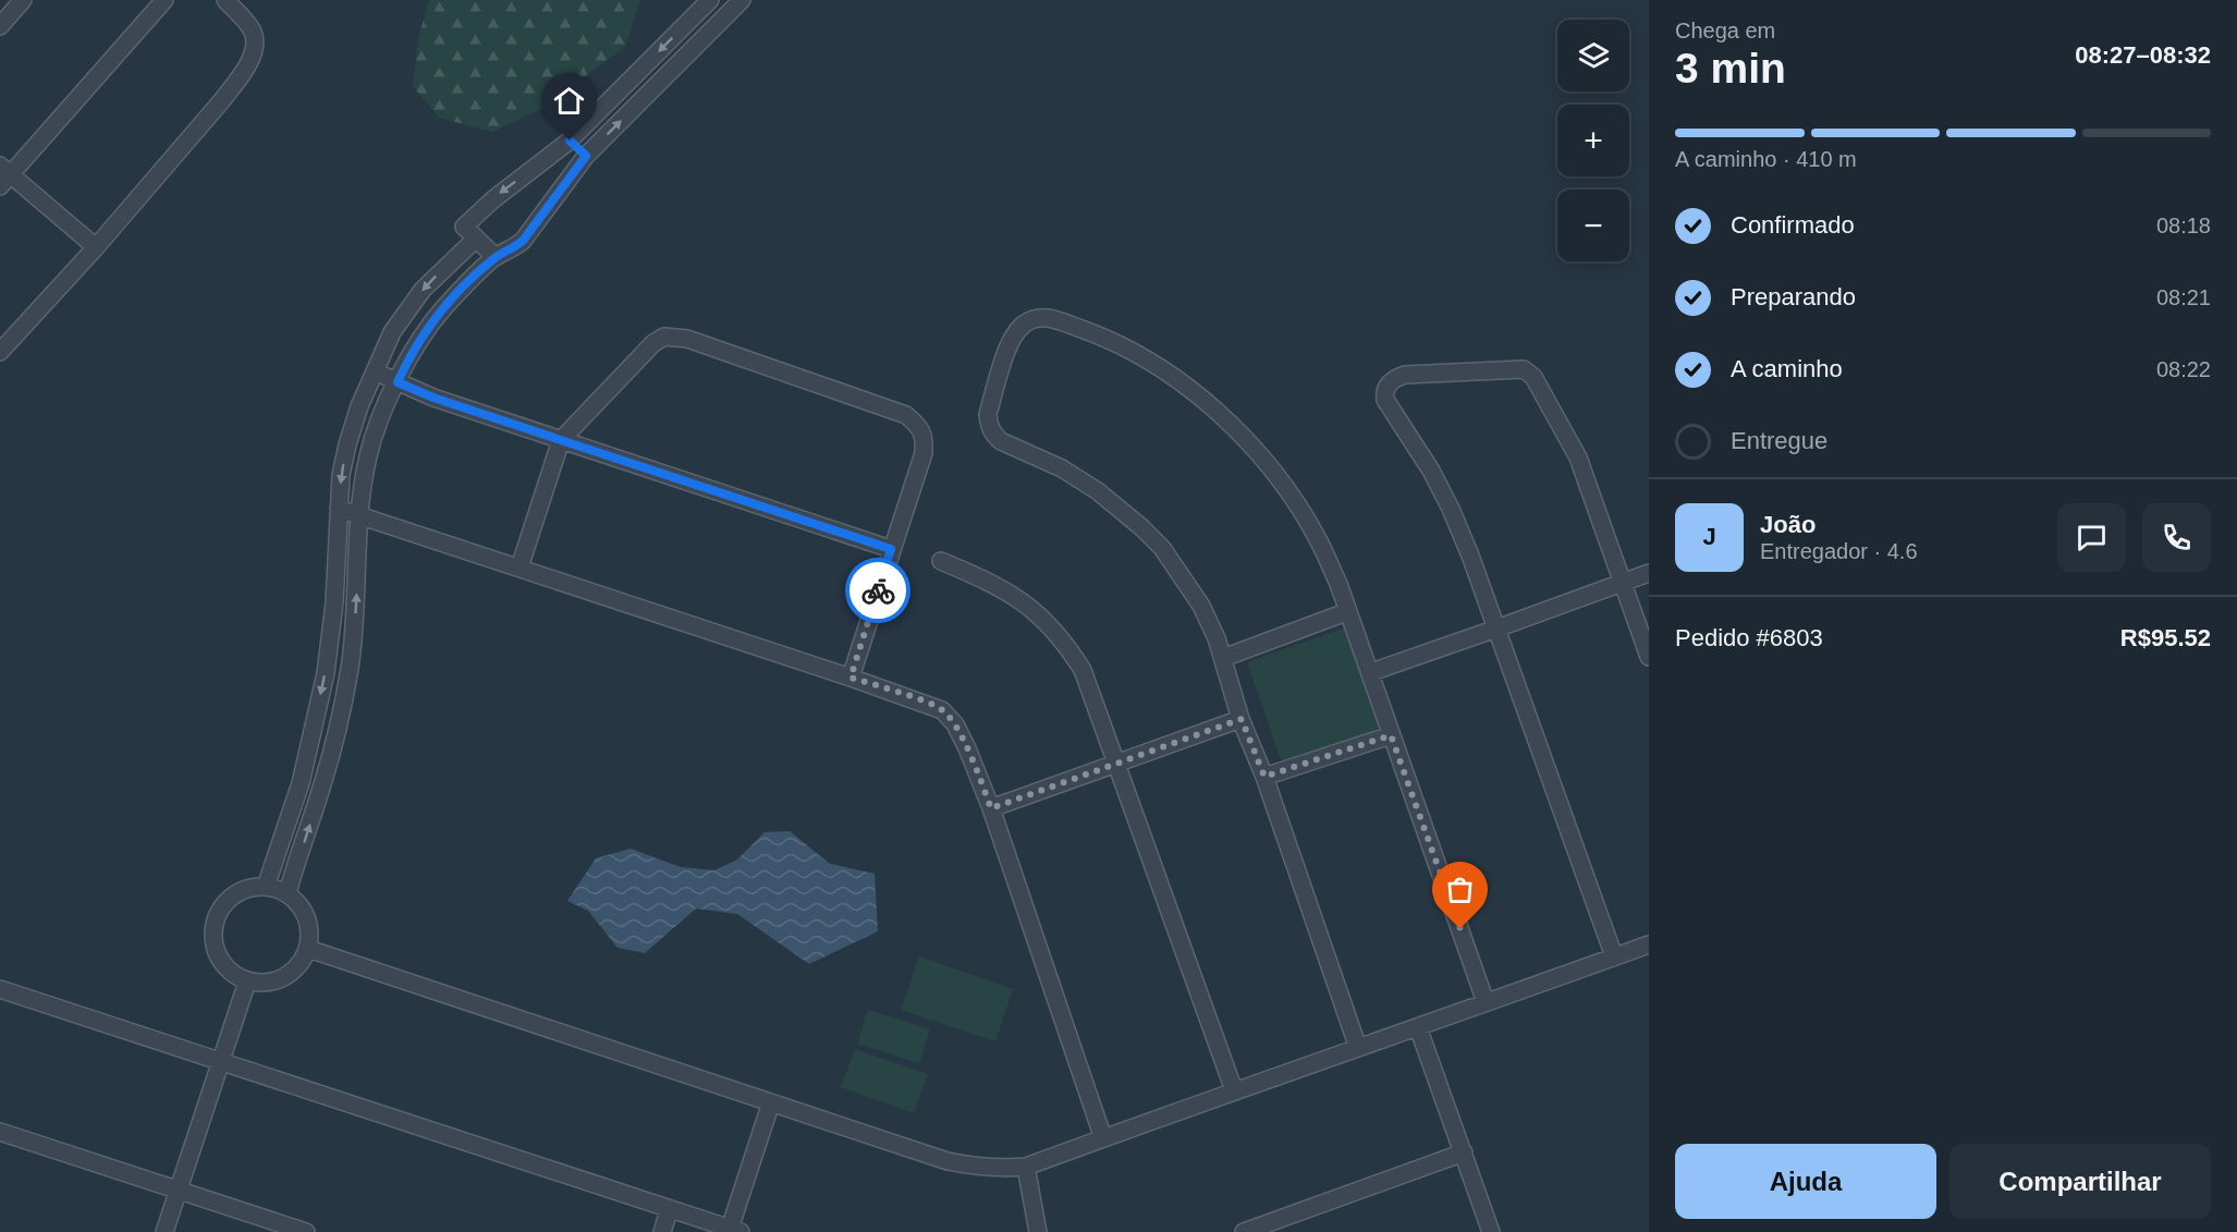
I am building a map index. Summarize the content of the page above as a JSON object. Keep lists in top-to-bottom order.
{
  "page": {
    "heading": ["3 min", "Chega em", "08:27–08:32"],
    "panel": [
      "João",
      "Entregador · 4.6",
      "Pedido #6803",
      "R$95.52"
    ],
    "map_buttons": ["+", "−"],
    "bar": "A caminho · 410 m",
    "list": [
      ["Confirmado", "08:18"],
      ["Preparando", "08:21"],
      ["A caminho", "08:22"],
      "Entregue"
    ],
    "round": "J",
    "buttons": ["Ajuda", "Compartilhar"]
  }
}
